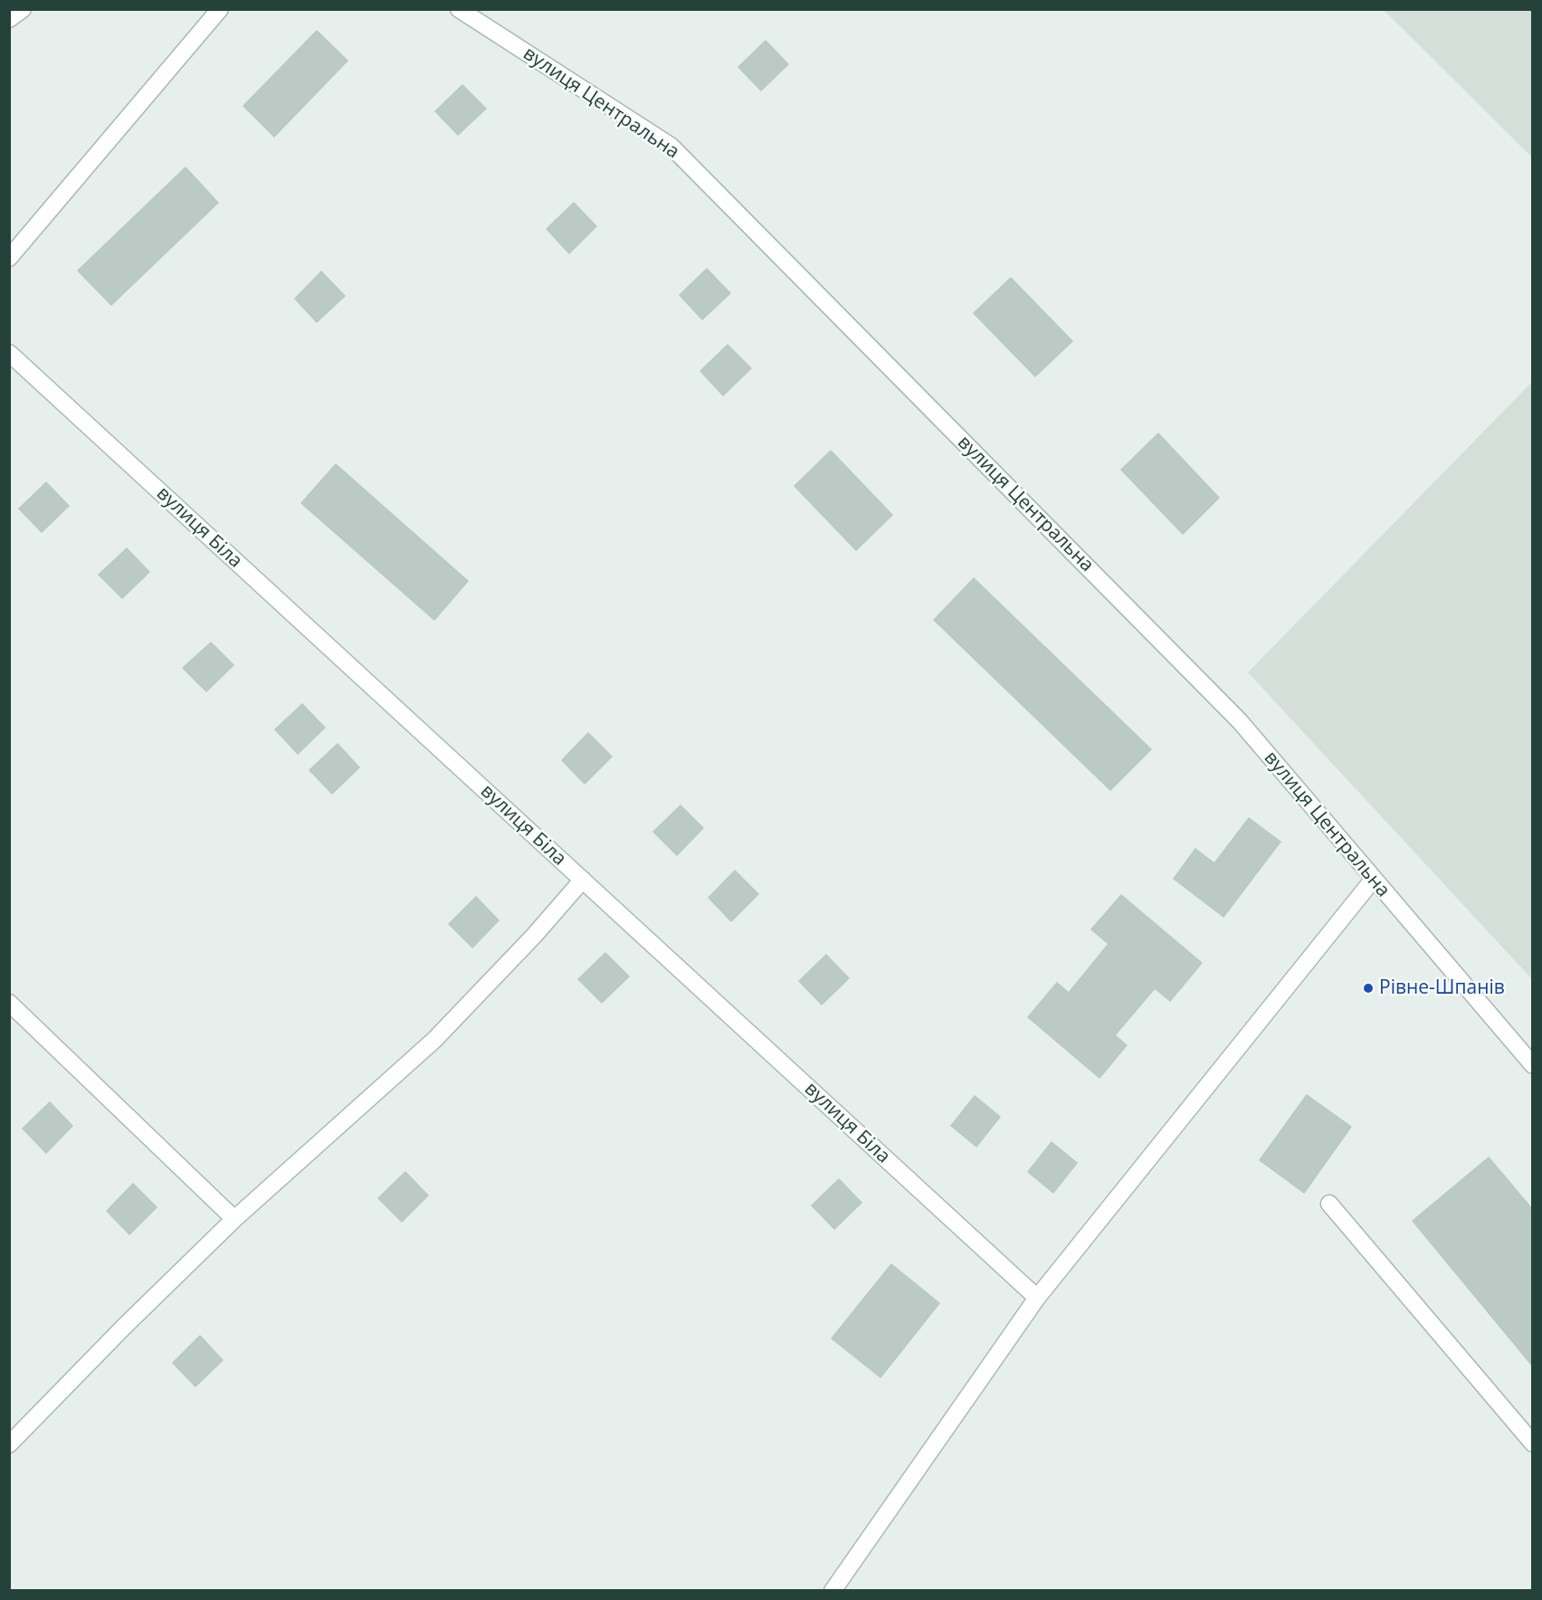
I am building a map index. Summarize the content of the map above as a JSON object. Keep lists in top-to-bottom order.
{
  "streets": {
    "street": ["вулиця Центральна", "вулиця Біла"]
  },
  "places": ["Рівне-Шпанів"]
}
